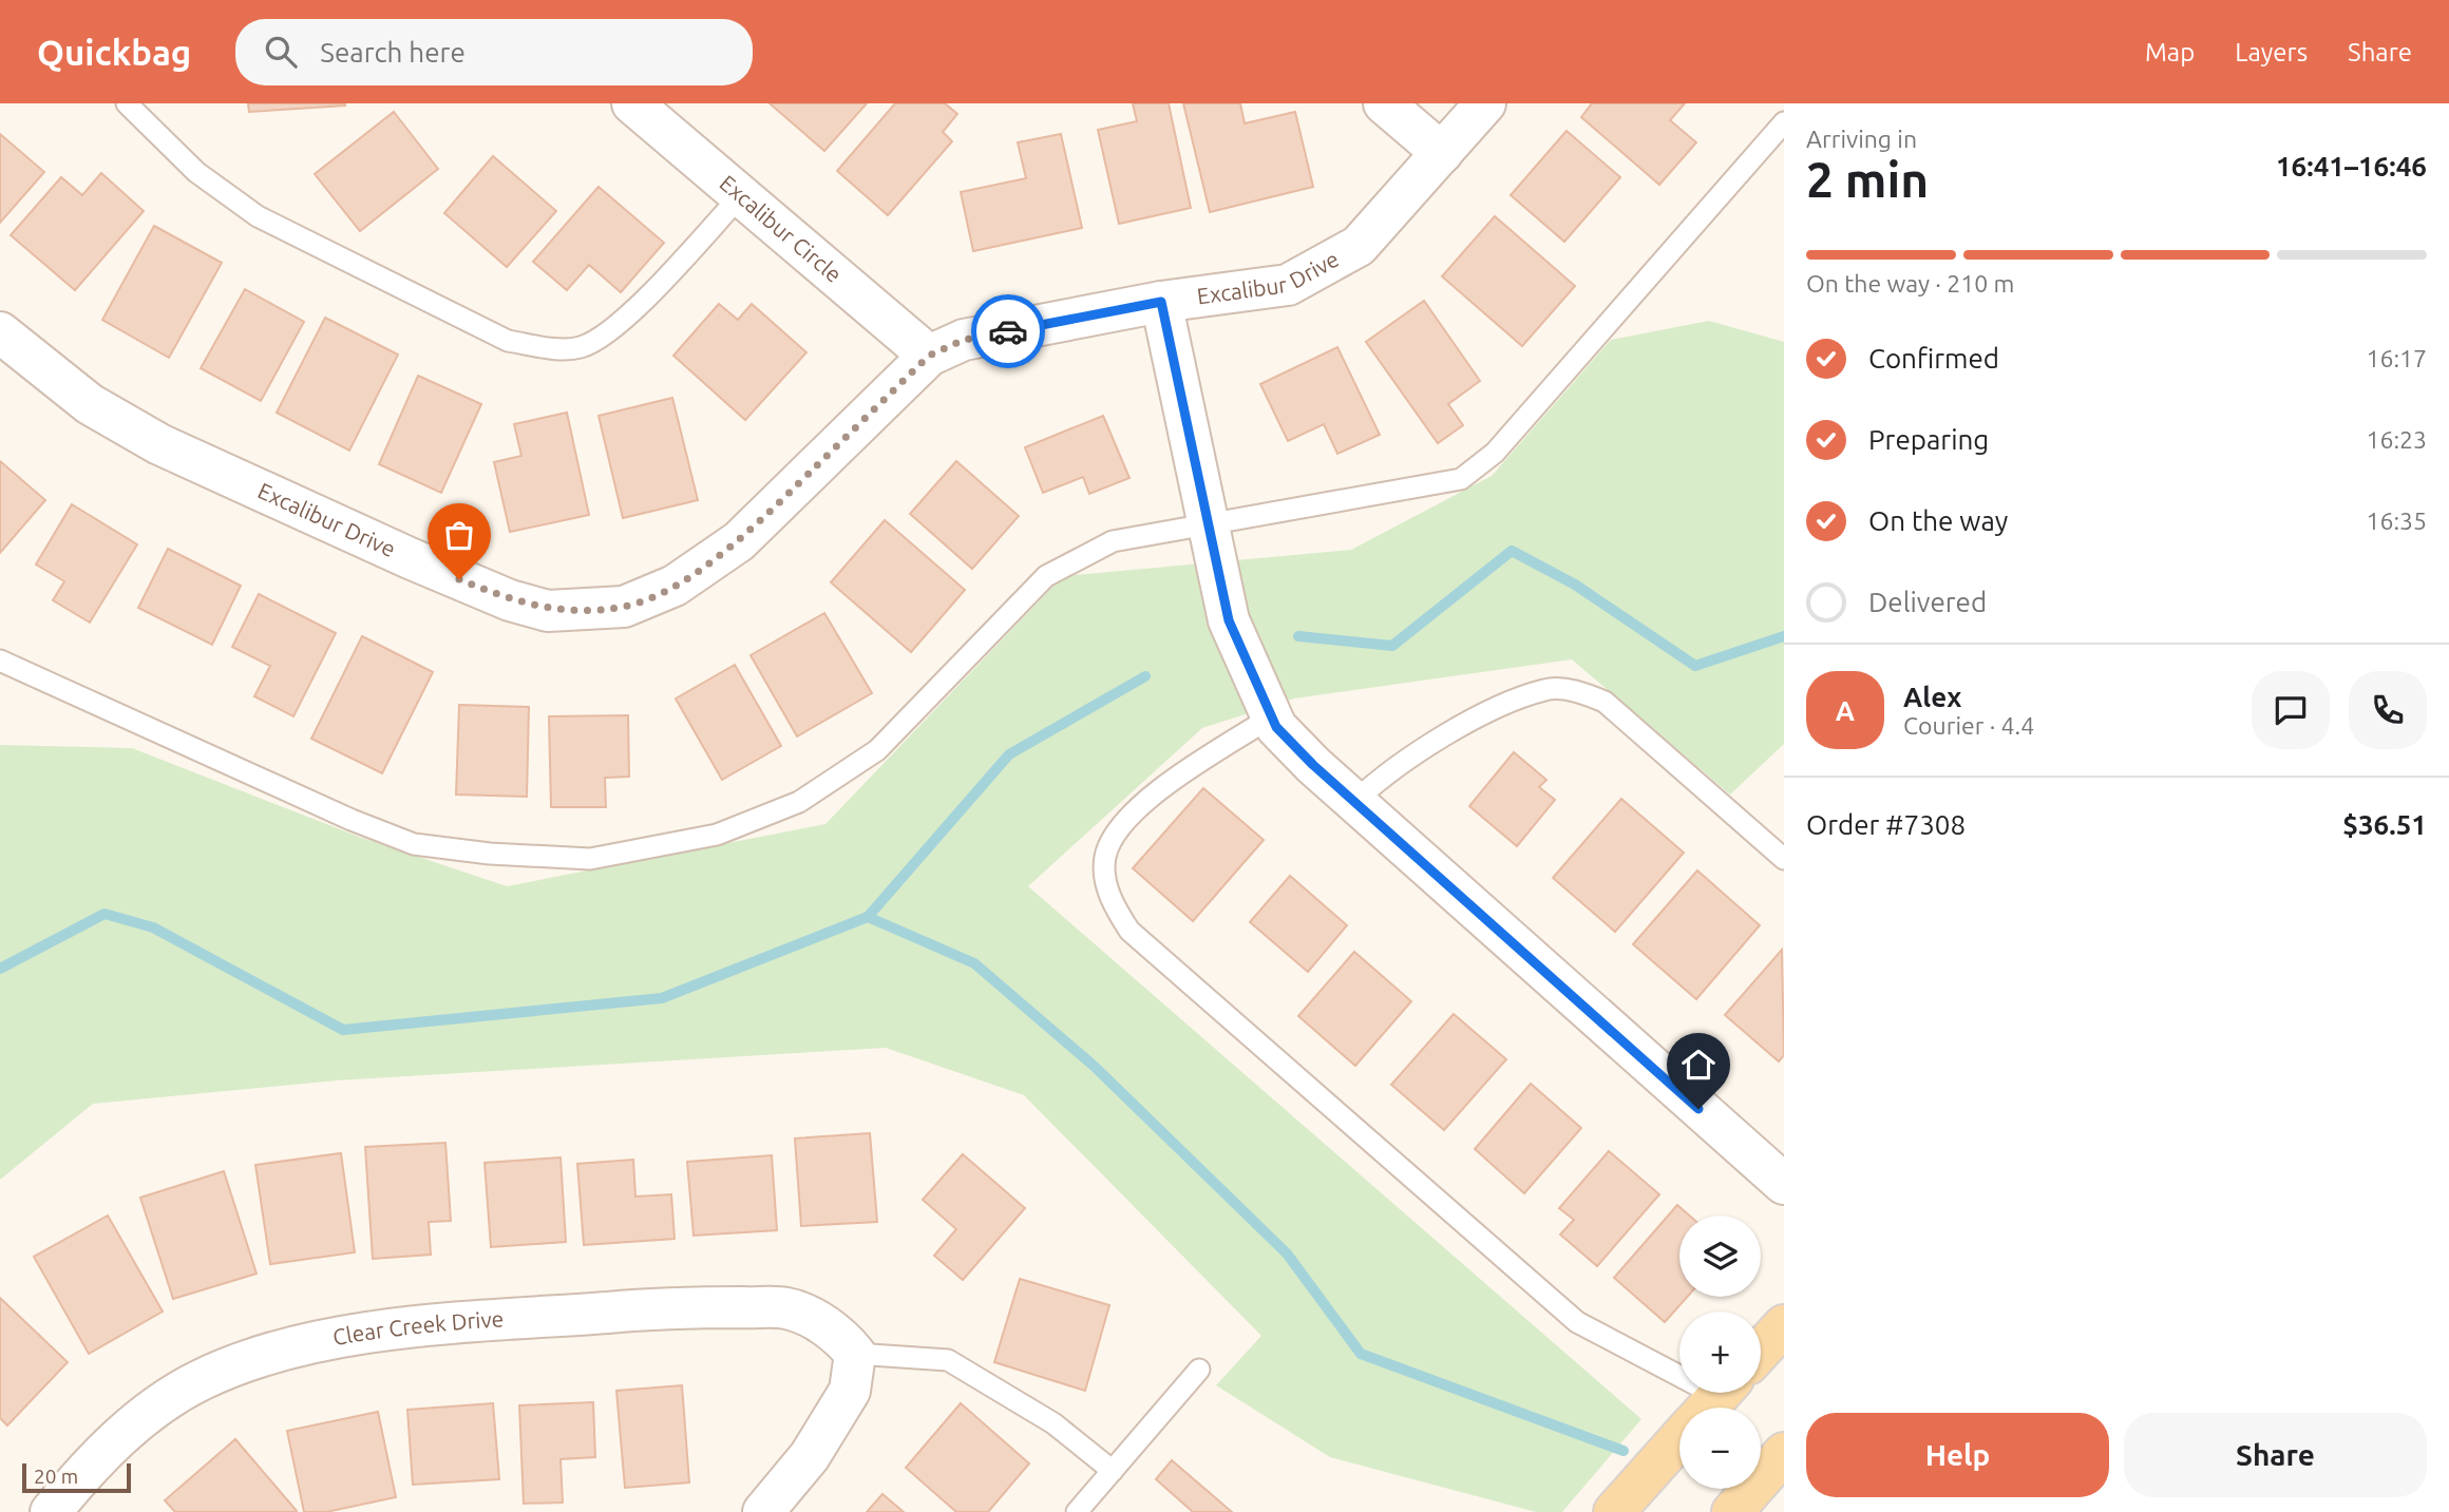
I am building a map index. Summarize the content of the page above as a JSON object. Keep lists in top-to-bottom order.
{
  "streets": {
    "street": ["Excalibur Circle", "Excalibur Drive", "Clear Creek Drive"]
  },
  "crossings": [
    ["Excalibur Circle", "Excalibur Drive"]
  ],
  "scale_bar": "20 m",
  "page": {
    "header": "Quickbag",
    "search": "Search here",
    "nav": ["Map", "Layers", "Share"],
    "heading": ["2 min", "Arriving in", "16:41–16:46"],
    "panel": [
      "Alex",
      "Courier · 4.4",
      "Order #7308",
      "$36.51"
    ],
    "bar": "On the way · 210 m",
    "list": [
      ["Confirmed", "16:17"],
      ["Preparing", "16:23"],
      ["On the way", "16:35"],
      "Delivered"
    ],
    "round": "A",
    "map_buttons": ["+", "−"],
    "buttons": ["Help", "Share"],
    "scale": "20 m"
  }
}
